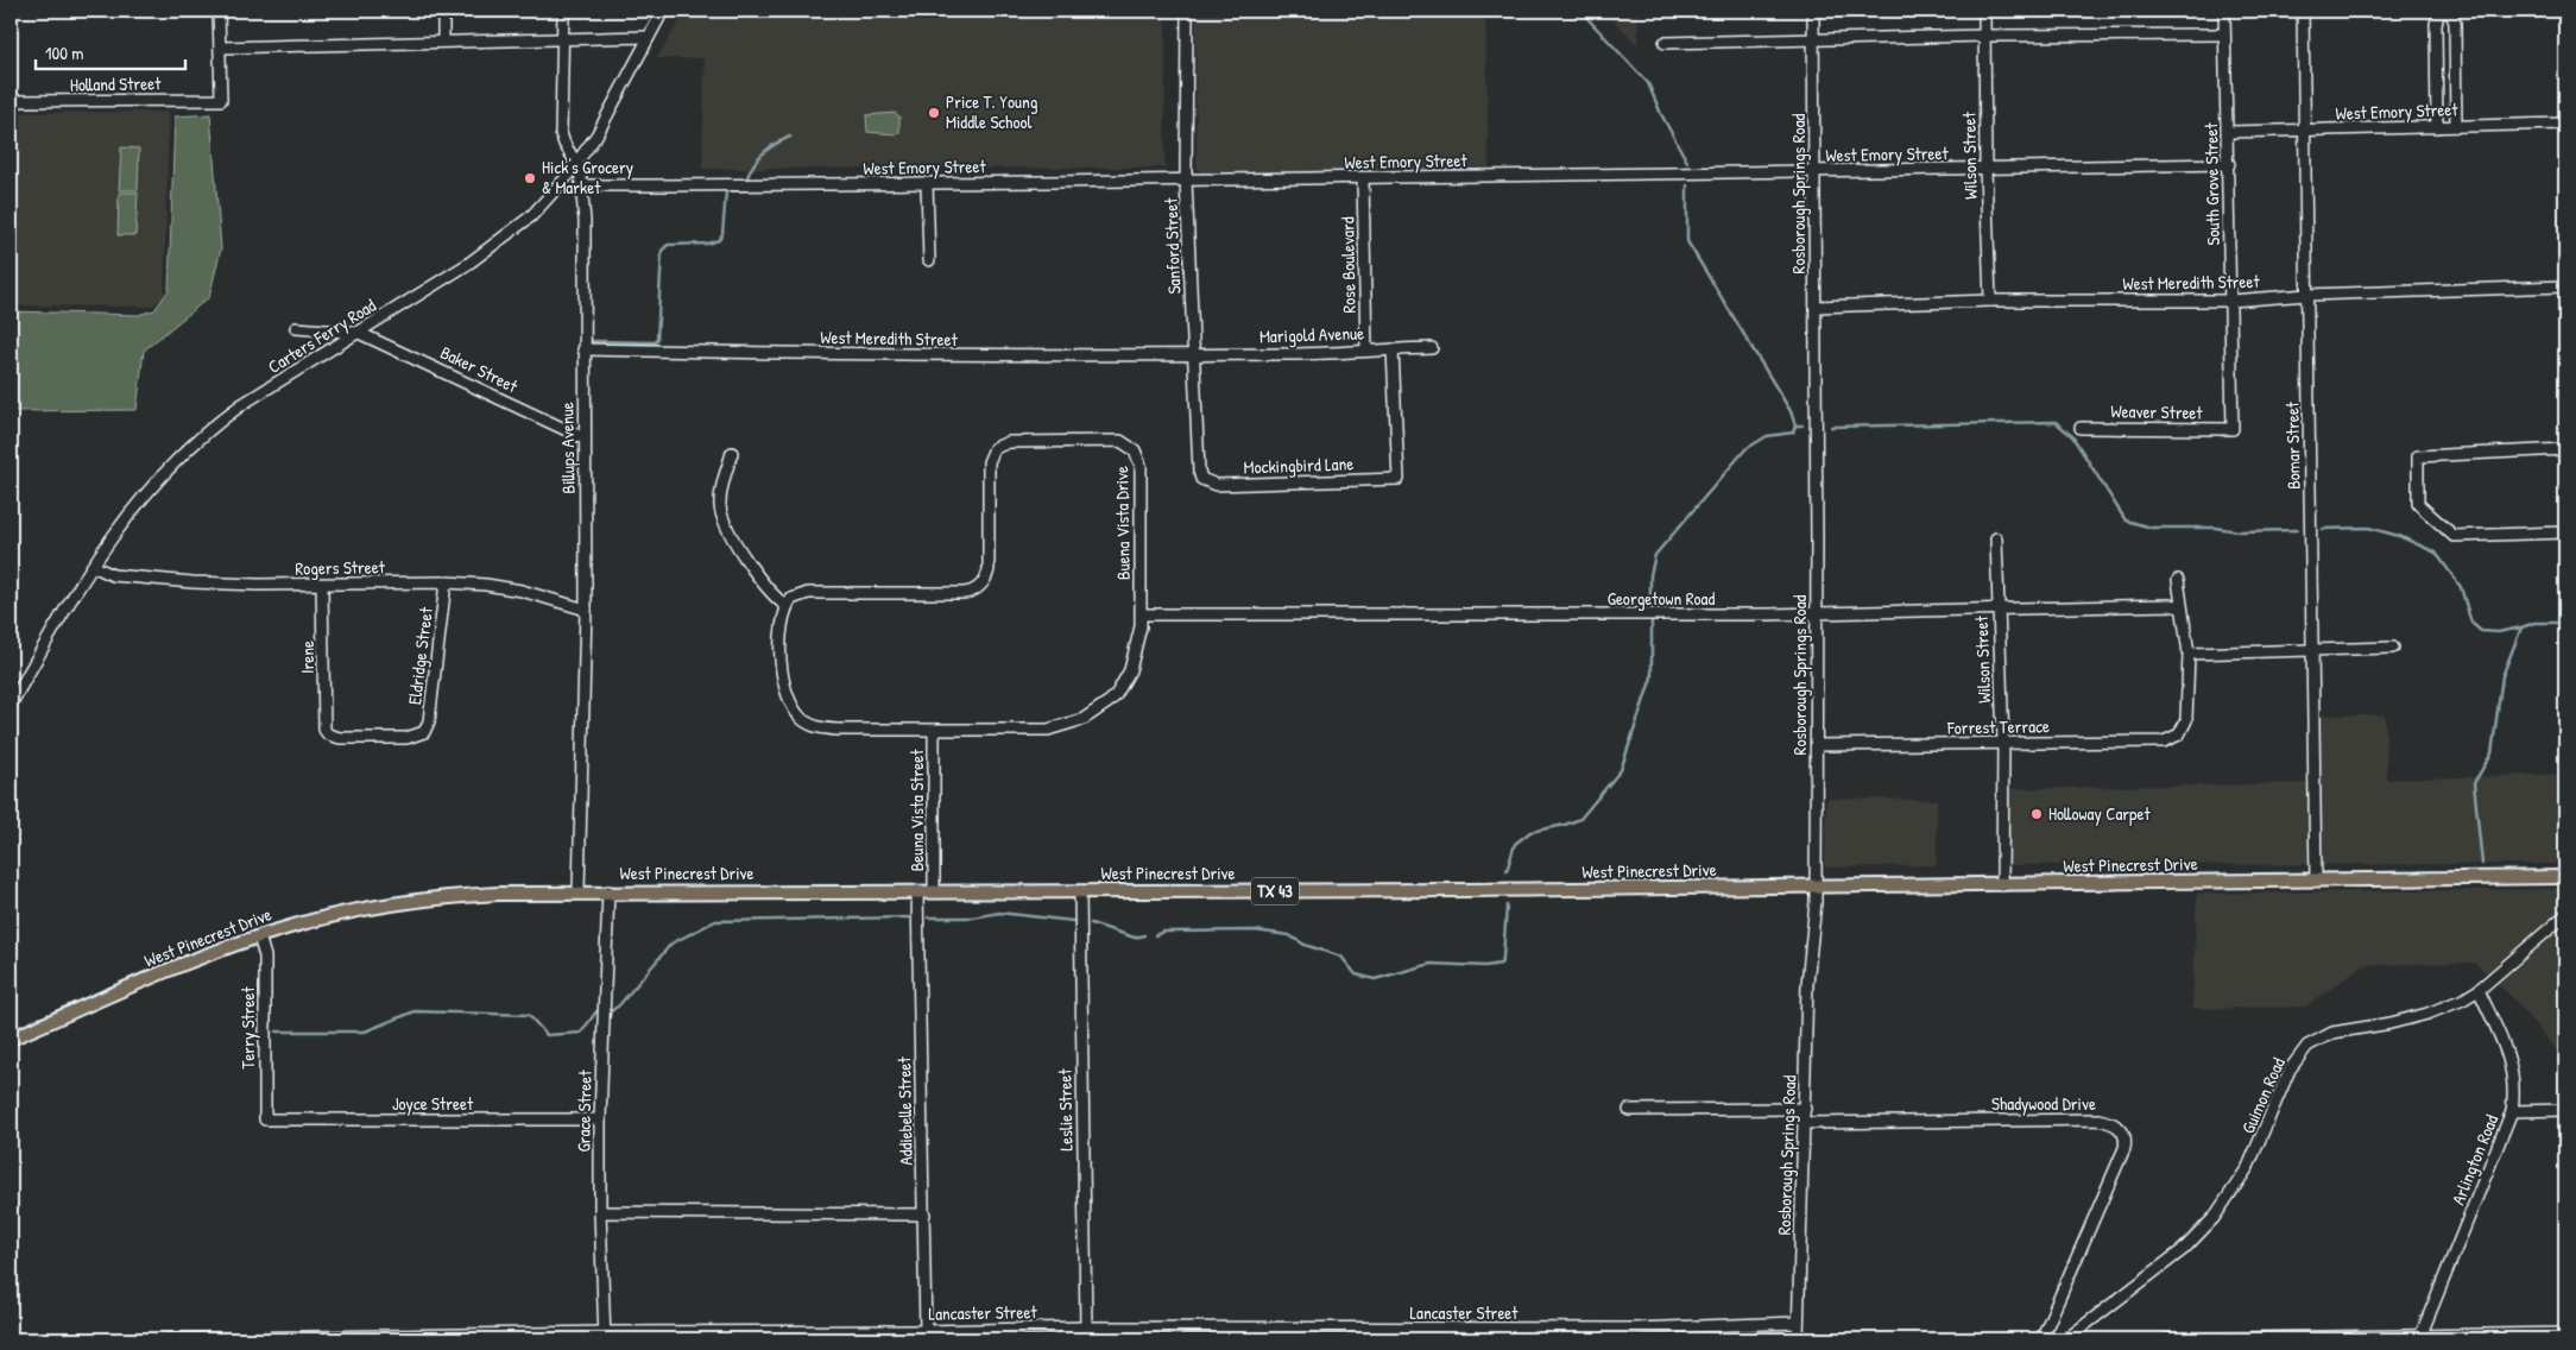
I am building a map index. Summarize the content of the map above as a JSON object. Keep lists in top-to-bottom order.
{
  "streets": {
    "main road": ["West Pinecrest Drive", "TX 43"],
    "street": [
      "Holland Street",
      "West Emory Street",
      "Wilson Street",
      "South Grove Street",
      "Rosborough Springs Road",
      "Sanford Street",
      "Rose Boulevard",
      "West Meredith Street",
      "Marigold Avenue",
      "Carters Ferry Road",
      "Baker Street",
      "Weaver Street",
      "Bomar Street",
      "Billups Avenue",
      "Mockingbird Lane",
      "Buena Vista Drive",
      "Rogers Street",
      "Georgetown Road",
      "Eldridge Street",
      "Irene",
      "Forrest Terrace",
      "Beuna Vista Street",
      "Terry Street",
      "Guimon Road",
      "Joyce Street",
      "Shadywood Drive",
      "Leslie Street",
      "Grace Street",
      "Addiebelle Street",
      "Arlington Road",
      "Lancaster Street"
    ]
  },
  "crossings": [
    ["West Emory Street", "Wilson Street"],
    ["West Emory Street", "South Grove Street"],
    ["West Emory Street", "Rosborough Springs Road"],
    ["West Emory Street", "Sanford Street"],
    ["West Emory Street", "Rose Boulevard"],
    ["West Emory Street", "Bomar Street"],
    ["West Emory Street", "Billups Avenue"],
    ["Wilson Street", "West Meredith Street"],
    ["Wilson Street", "Georgetown Road"],
    ["Wilson Street", "Forrest Terrace"],
    ["Wilson Street", "West Pinecrest Drive"],
    ["South Grove Street", "West Meredith Street"],
    ["South Grove Street", "Weaver Street"],
    ["Rosborough Springs Road", "West Meredith Street"],
    ["Rosborough Springs Road", "Georgetown Road"],
    ["Rosborough Springs Road", "Forrest Terrace"],
    ["Rosborough Springs Road", "West Pinecrest Drive"],
    ["Rosborough Springs Road", "Shadywood Drive"],
    ["Rosborough Springs Road", "Lancaster Street"],
    ["Sanford Street", "West Meredith Street"],
    ["Sanford Street", "Marigold Avenue"],
    ["Sanford Street", "Mockingbird Lane"],
    ["Rose Boulevard", "Marigold Avenue"],
    ["West Meredith Street", "Marigold Avenue"],
    ["West Meredith Street", "Bomar Street"],
    ["West Meredith Street", "Billups Avenue"],
    ["Marigold Avenue", "Mockingbird Lane"],
    ["Carters Ferry Road", "Baker Street"],
    ["Carters Ferry Road", "Billups Avenue"],
    ["Carters Ferry Road", "Rogers Street"],
    ["Baker Street", "Billups Avenue"],
    ["Bomar Street", "West Pinecrest Drive"],
    ["Billups Avenue", "Rogers Street"],
    ["Billups Avenue", "West Pinecrest Drive"],
    ["Buena Vista Drive", "Georgetown Road"],
    ["Buena Vista Drive", "Beuna Vista Street"],
    ["Rogers Street", "Eldridge Street"],
    ["Rogers Street", "Irene"],
    ["Eldridge Street", "Irene"],
    ["Beuna Vista Street", "West Pinecrest Drive"],
    ["West Pinecrest Drive", "Terry Street"],
    ["West Pinecrest Drive", "Leslie Street"],
    ["West Pinecrest Drive", "Grace Street"],
    ["West Pinecrest Drive", "Addiebelle Street"],
    ["Terry Street", "Joyce Street"],
    ["Guimon Road", "Arlington Road"],
    ["Joyce Street", "Grace Street"],
    ["Leslie Street", "Lancaster Street"],
    ["Grace Street", "Lancaster Street"],
    ["Addiebelle Street", "Lancaster Street"]
  ],
  "places": ["Price T. Young Middle School", "Hick's Grocery & Market", "Holloway Carpet"],
  "scale_bar": "100 m"
}
